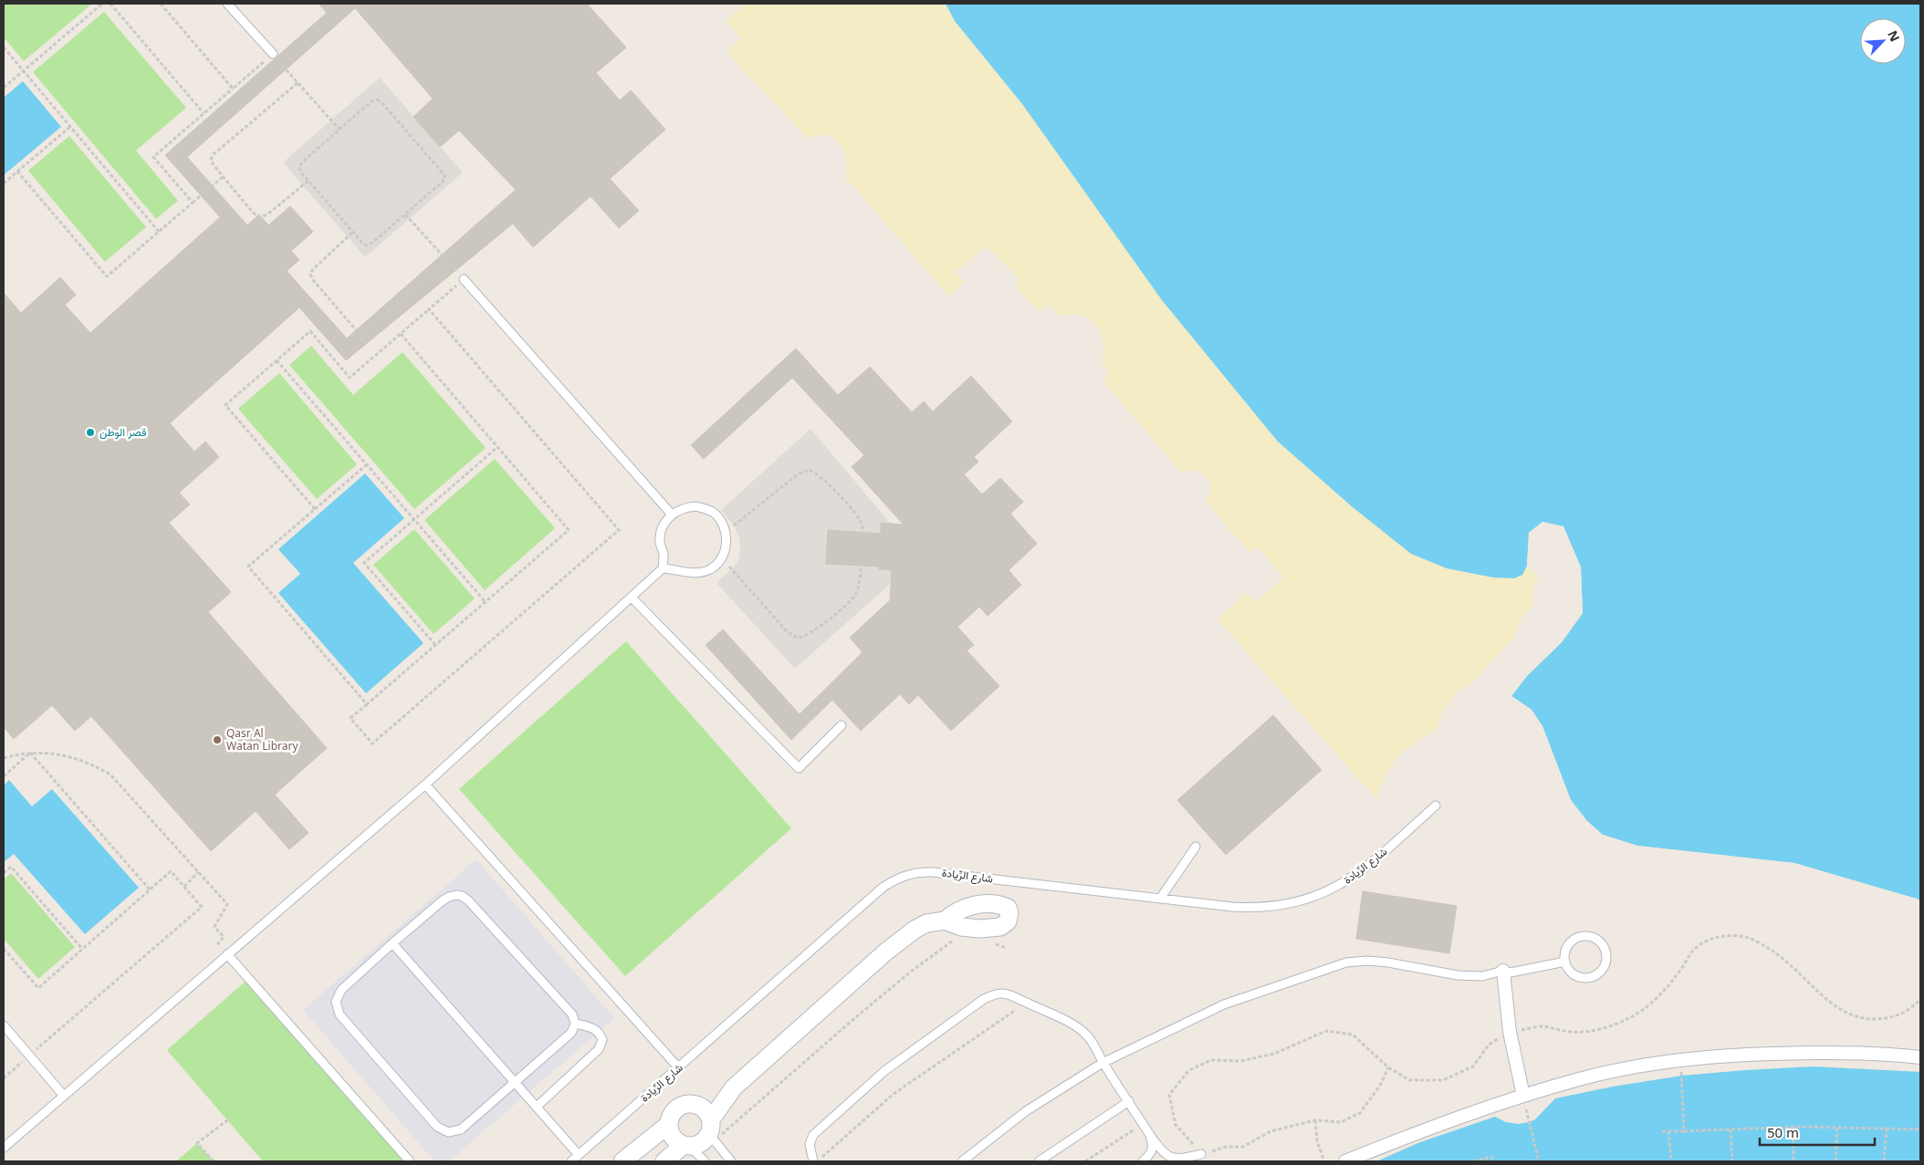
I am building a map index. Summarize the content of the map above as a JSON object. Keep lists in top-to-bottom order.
{
  "streets": {
    "lane": ["شارع الرِّيادة"]
  },
  "places": ["قصر الوطن", "Qasr Al Watan Library"],
  "scale_bar": "50 m",
  "north": "top right"
}
